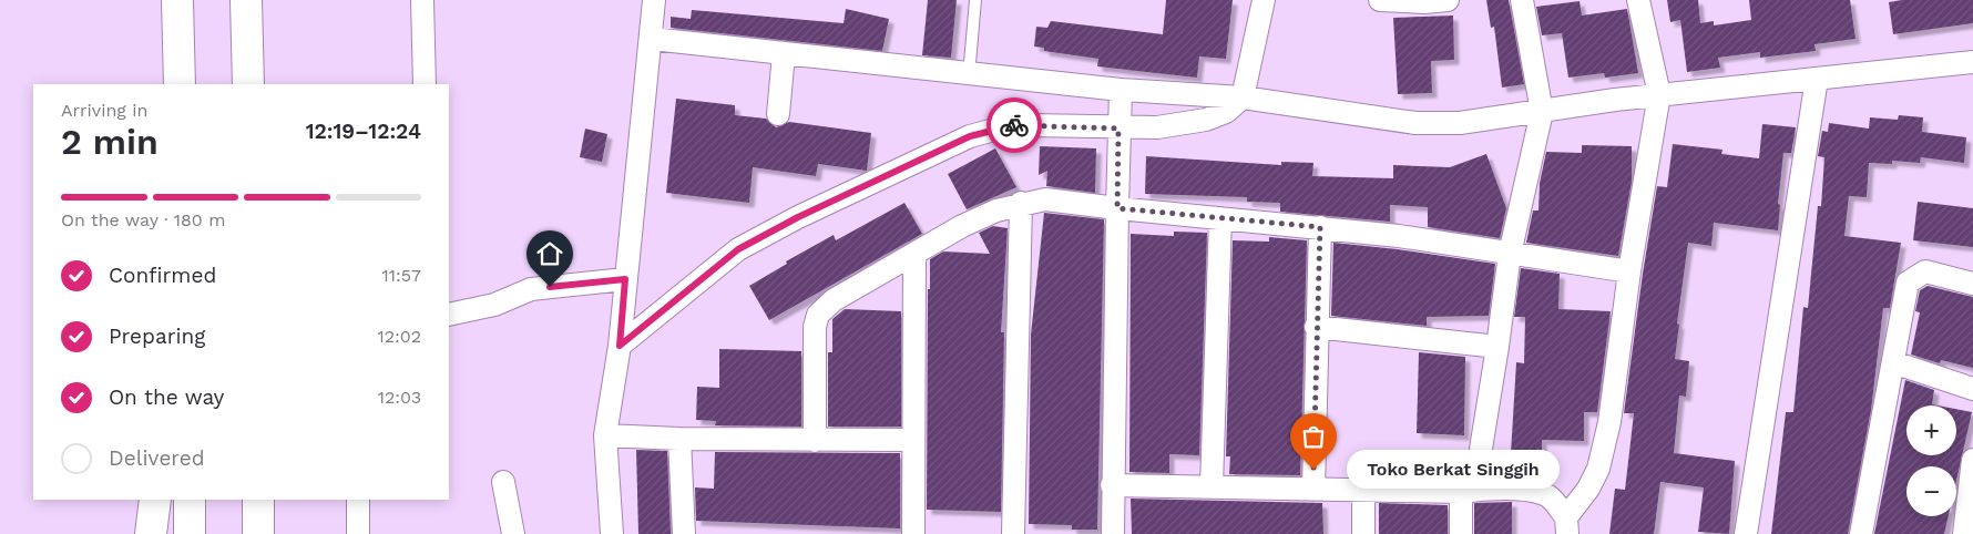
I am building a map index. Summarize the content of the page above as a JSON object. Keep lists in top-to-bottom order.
{
  "places": ["Toko Berkat Singgih"],
  "page": {
    "heading": ["2 min", "Arriving in", "12:19–12:24"],
    "bar": "On the way · 180 m",
    "list": [
      ["Confirmed", "11:57"],
      ["Preparing", "12:02"],
      ["On the way", "12:03"],
      "Delivered"
    ],
    "map_buttons": ["+", "−"],
    "bubble": "Toko Berkat Singgih"
  }
}
